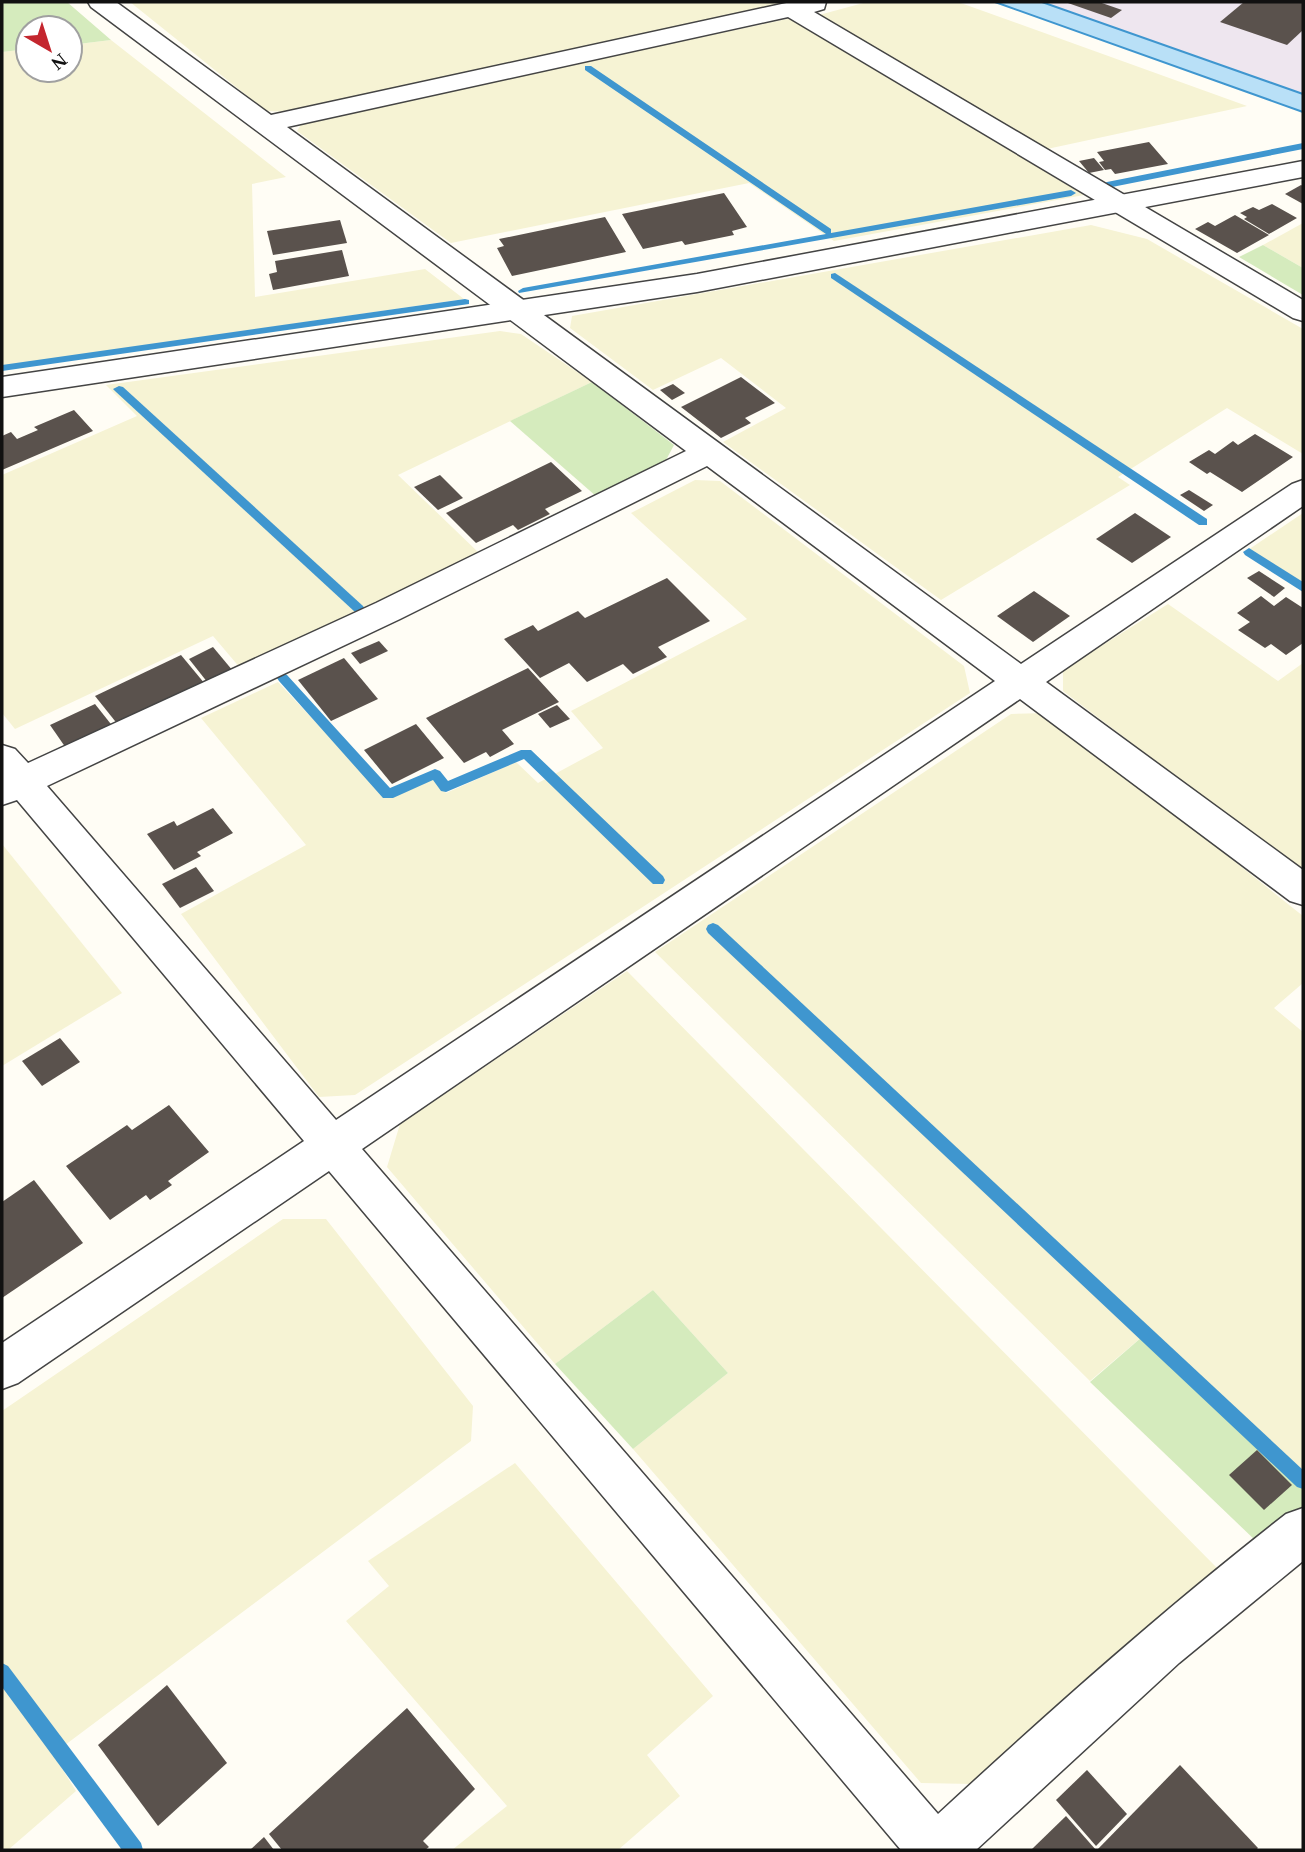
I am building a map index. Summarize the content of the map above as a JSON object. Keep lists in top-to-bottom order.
{
  "north": "bottom right"
}
